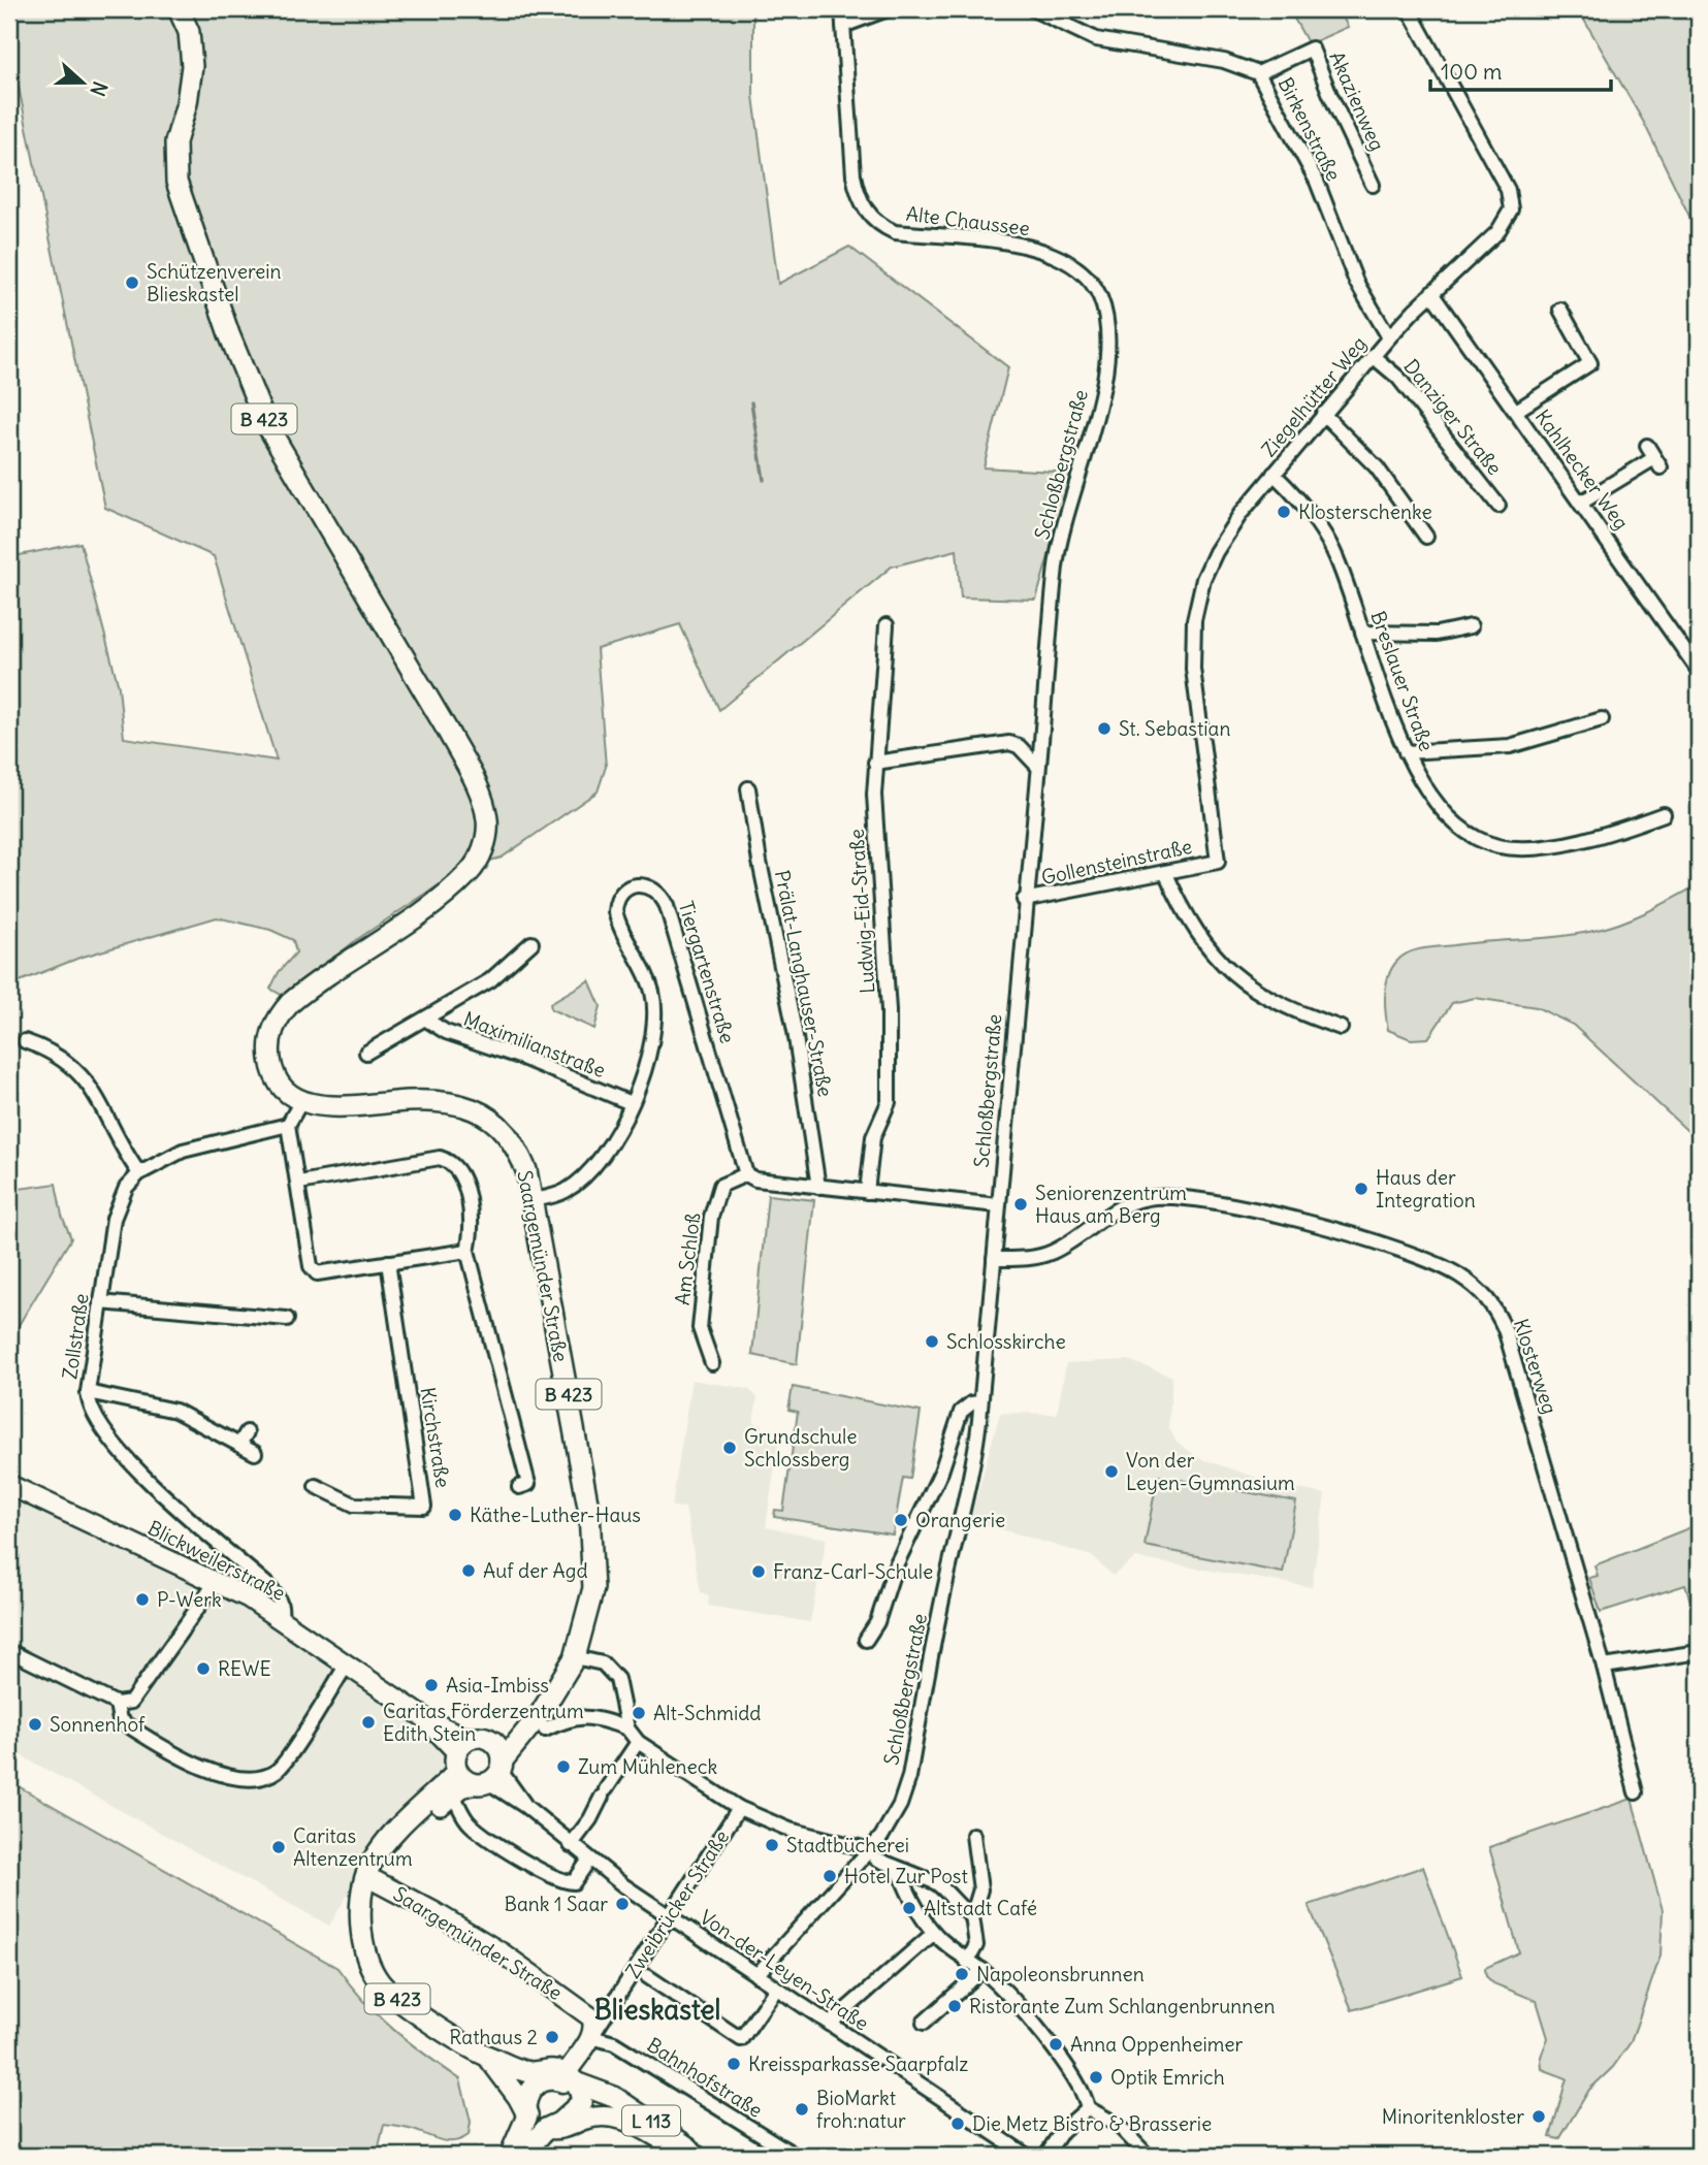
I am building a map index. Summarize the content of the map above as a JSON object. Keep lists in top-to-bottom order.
{
  "streets": {
    "main road": ["B 423", "Saargemünder Straße", "L 113"],
    "street": [
      "Akazienweg",
      "Birkenstraße",
      "Alte Chaussee",
      "Ziegelhütter Weg",
      "Danziger Straße",
      "Schloßbergstraße",
      "Kahlhecker Weg",
      "Breslauer Straße",
      "Gollensteinstraße",
      "Ludwig-Eid-Straße",
      "Tiergartenstraße",
      "Prälat-Langhauser-Straße",
      "Maximilianstraße",
      "Am Schloß",
      "Zollstraße",
      "Klosterweg",
      "Kirchstraße",
      "Blickweilerstraße",
      "Zweibrücker Straße",
      "Von-der-Leyen-Straße",
      "Bahnhofstraße"
    ]
  },
  "crossings": [
    ["Akazienweg", "Birkenstraße"],
    ["Birkenstraße", "Ziegelhütter Weg"],
    ["Alte Chaussee", "Schloßbergstraße"],
    ["Ziegelhütter Weg", "Danziger Straße"],
    ["Ziegelhütter Weg", "Kahlhecker Weg"],
    ["Ziegelhütter Weg", "Breslauer Straße"],
    ["Ziegelhütter Weg", "Gollensteinstraße"],
    ["B 423", "Saargemünder Straße"],
    ["B 423", "Blickweilerstraße"],
    ["B 423", "L 113"],
    ["Schloßbergstraße", "Gollensteinstraße"],
    ["Schloßbergstraße", "Klosterweg"],
    ["Schloßbergstraße", "Von-der-Leyen-Straße"],
    ["Tiergartenstraße", "Maximilianstraße"],
    ["Tiergartenstraße", "Am Schloß"],
    ["Tiergartenstraße", "Saargemünder Straße"],
    ["Saargemünder Straße", "Von-der-Leyen-Straße"],
    ["Zollstraße", "Blickweilerstraße"],
    ["Zweibrücker Straße", "Von-der-Leyen-Straße"],
    ["Zweibrücker Straße", "Bahnhofstraße"]
  ],
  "districts": ["Blieskastel"],
  "places": [
    "Schützenverein Blieskastel",
    "Klosterschenke",
    "St. Sebastian",
    "Haus der Integration",
    "Seniorenzentrum Haus am Berg",
    "Schlosskirche",
    "Grundschule Schlossberg",
    "Von der Leyen-Gymnasium",
    "Käthe-Luther-Haus",
    "Orangerie",
    "Auf der Agd",
    "Franz-Carl-Schule",
    "P-Werk",
    "REWE",
    "Asia-Imbiss",
    "Alt-Schmidd",
    "Caritas Förderzentrum Edith Stein",
    "Sonnenhof",
    "Zum Mühleneck",
    "Stadtbücherei",
    "Caritas Altenzentrum",
    "Hotel Zur Post",
    "Bank 1 Saar",
    "Altstadt Café",
    "Napoleonsbrunnen",
    "Ristorante Zum Schlangenbrunnen",
    "Rathaus 2",
    "Anna Oppenheimer",
    "Kreissparkasse Saarpfalz",
    "Optik Emrich",
    "BioMarkt froh:natur",
    "Minoritenkloster",
    "Die Metz Bistro & Brasserie"
  ],
  "scale_bar": "100 m",
  "north": "right"
}
